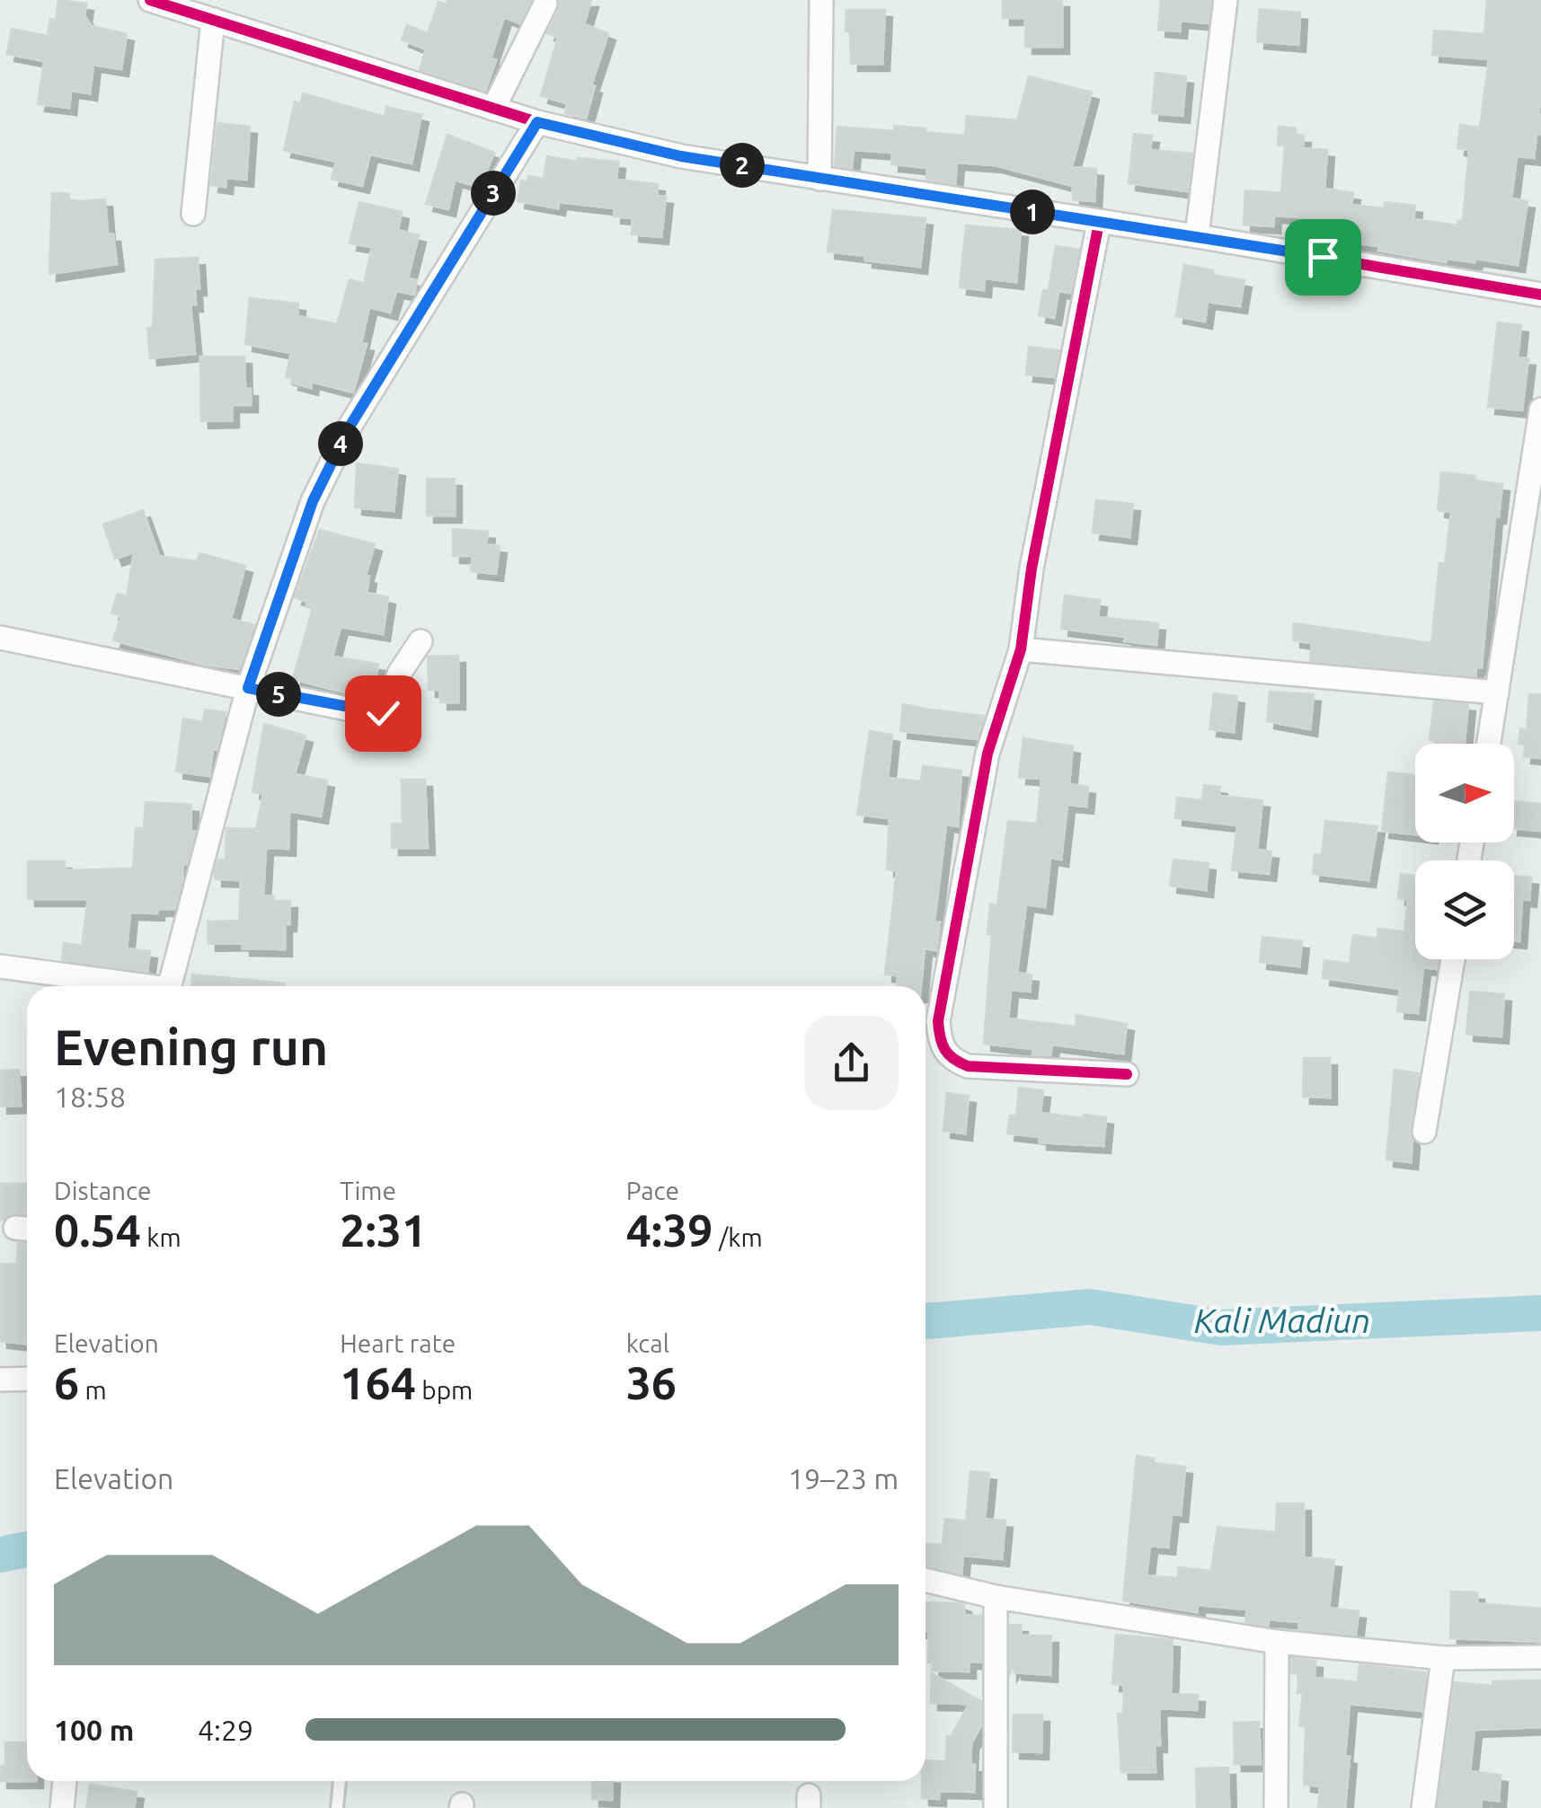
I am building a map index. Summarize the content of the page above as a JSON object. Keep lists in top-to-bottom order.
{
  "water": ["Kali Madiun"],
  "north": "right",
  "page": {
    "pins": [
      "2",
      "3",
      "1",
      "4",
      "5"
    ],
    "heading": ["Evening run", "18:58"],
    "stats": [
      ["Distance", "0.54 km"],
      ["Time", "2:31"],
      ["Pace", "4:39 /km"],
      ["Elevation", "6 m"],
      ["Heart rate", "164 bpm"],
      ["kcal", "36"]
    ],
    "chart": ["Elevation", "19–23 m"],
    "list": [
      {
        "name": "100 m",
        "note": "4:29"
      }
    ]
  }
}
